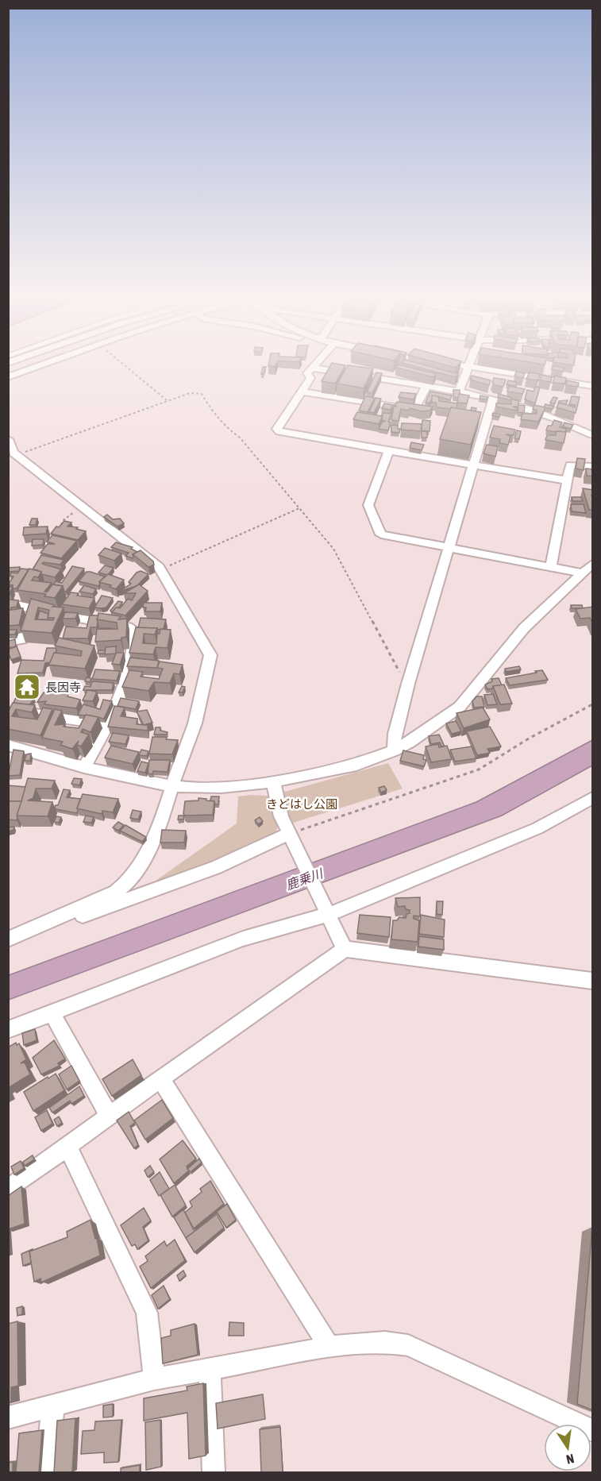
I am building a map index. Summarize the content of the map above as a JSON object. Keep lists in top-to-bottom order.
{
  "water": ["鹿乗川"],
  "parks": ["きどはし公園"],
  "places": {
    "temple": ["長因寺"]
  },
  "north": "bottom"
}
